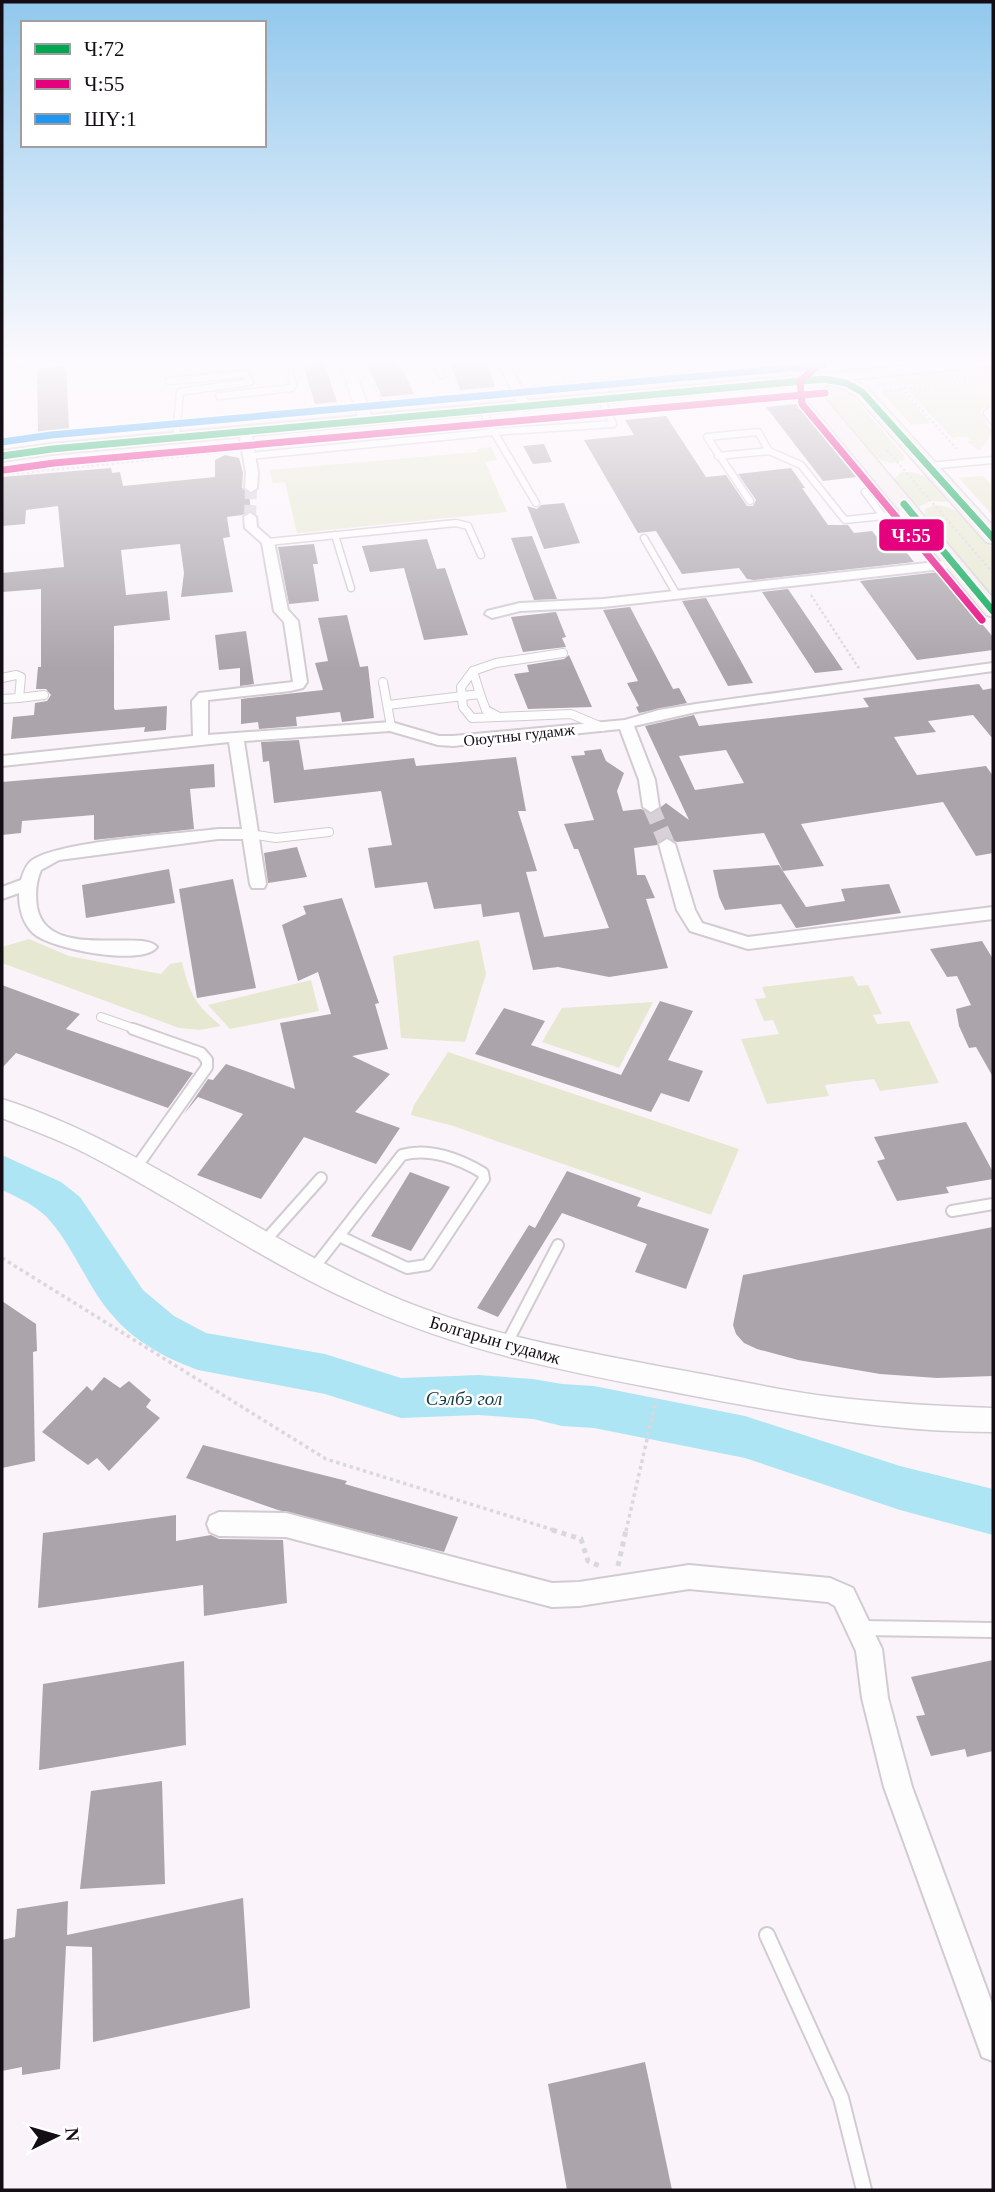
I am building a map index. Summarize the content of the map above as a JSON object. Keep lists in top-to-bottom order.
{
  "streets": {
    "street": ["Оюутны гудамж", "Болгарын гудамж"]
  },
  "water": ["Сэлбэ гол"],
  "lines": ["transit line Ч:72", "transit line Ч:55"],
  "legend": ["Ч:72", "Ч:55", "ШҮ:1"],
  "north": "right"
}
